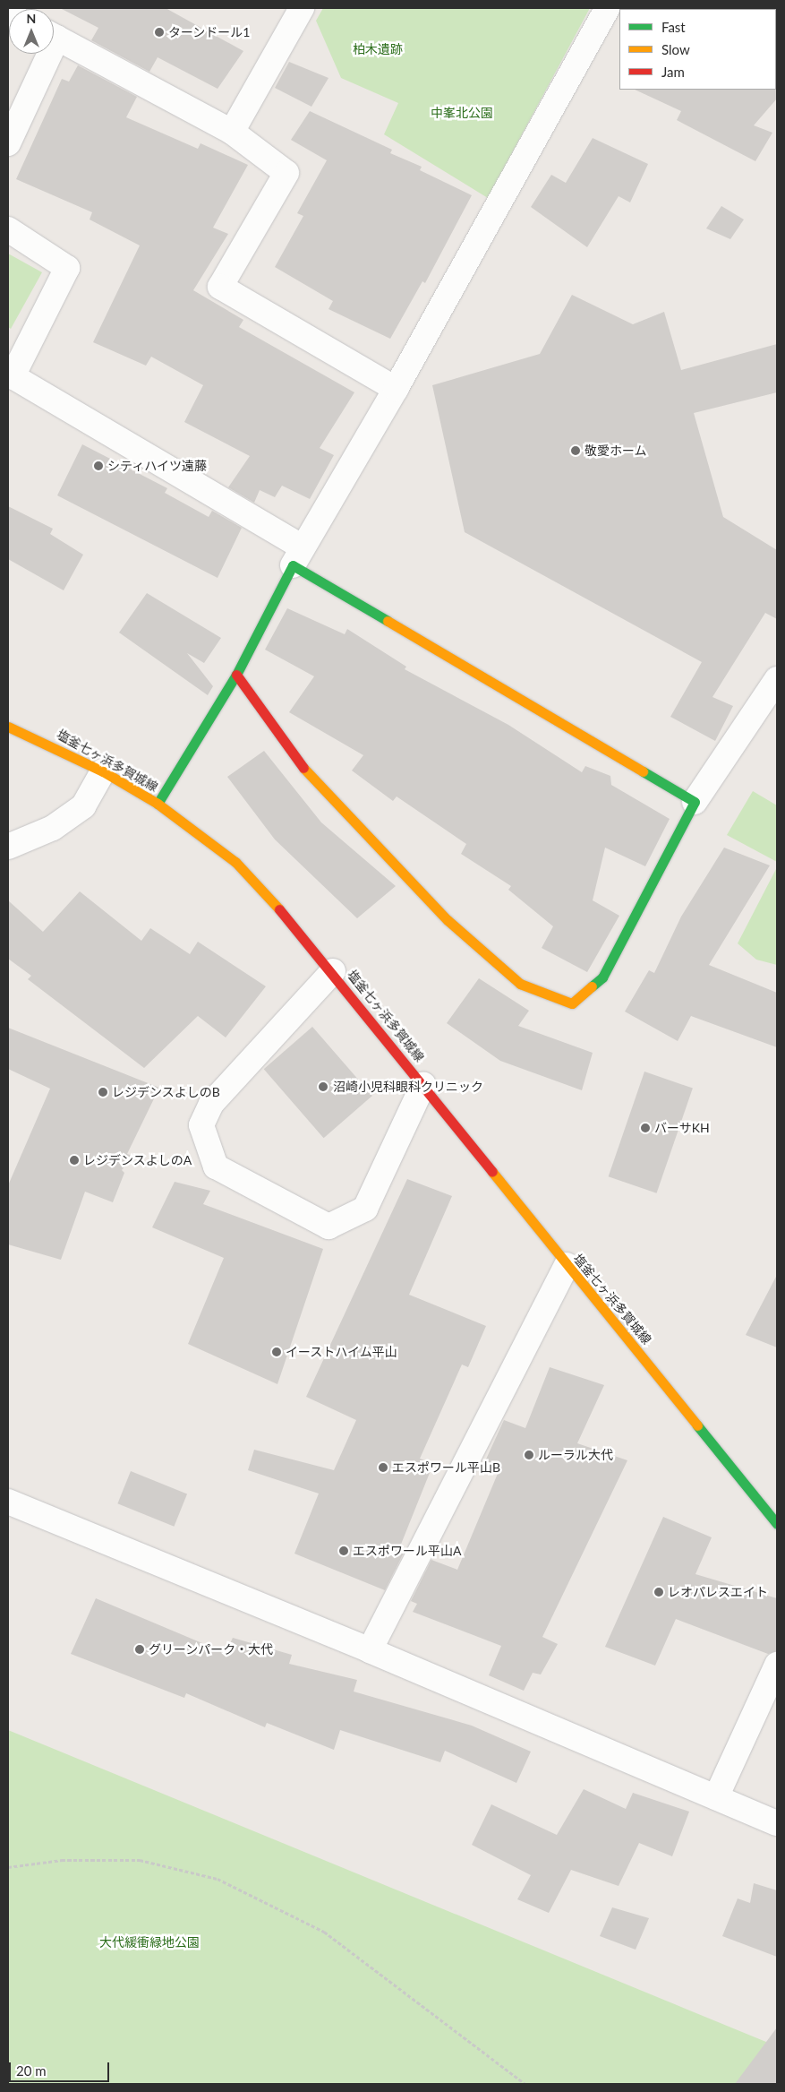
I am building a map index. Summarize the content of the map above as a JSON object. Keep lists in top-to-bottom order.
{
  "streets": {
    "street": ["塩釜七ヶ浜多賀城線"]
  },
  "parks": ["柏木遺跡", "中峯北公園", "大代緩衝緑地公園"],
  "places": [
    "ターンドール1",
    "敬愛ホーム",
    "シティハイツ遠藤",
    "沼崎小児科眼科クリニック",
    "レジデンスよしのB",
    "バーサKH",
    "レジデンスよしのA",
    "イーストハイム平山",
    "ルーラル大代",
    "エスポワール平山B",
    "エスポワール平山A",
    "レオパレスエイト",
    "グリーンパーク・大代"
  ],
  "legend": ["Fast", "Slow", "Jam"],
  "scale_bar": "20 m",
  "north": "top"
}
